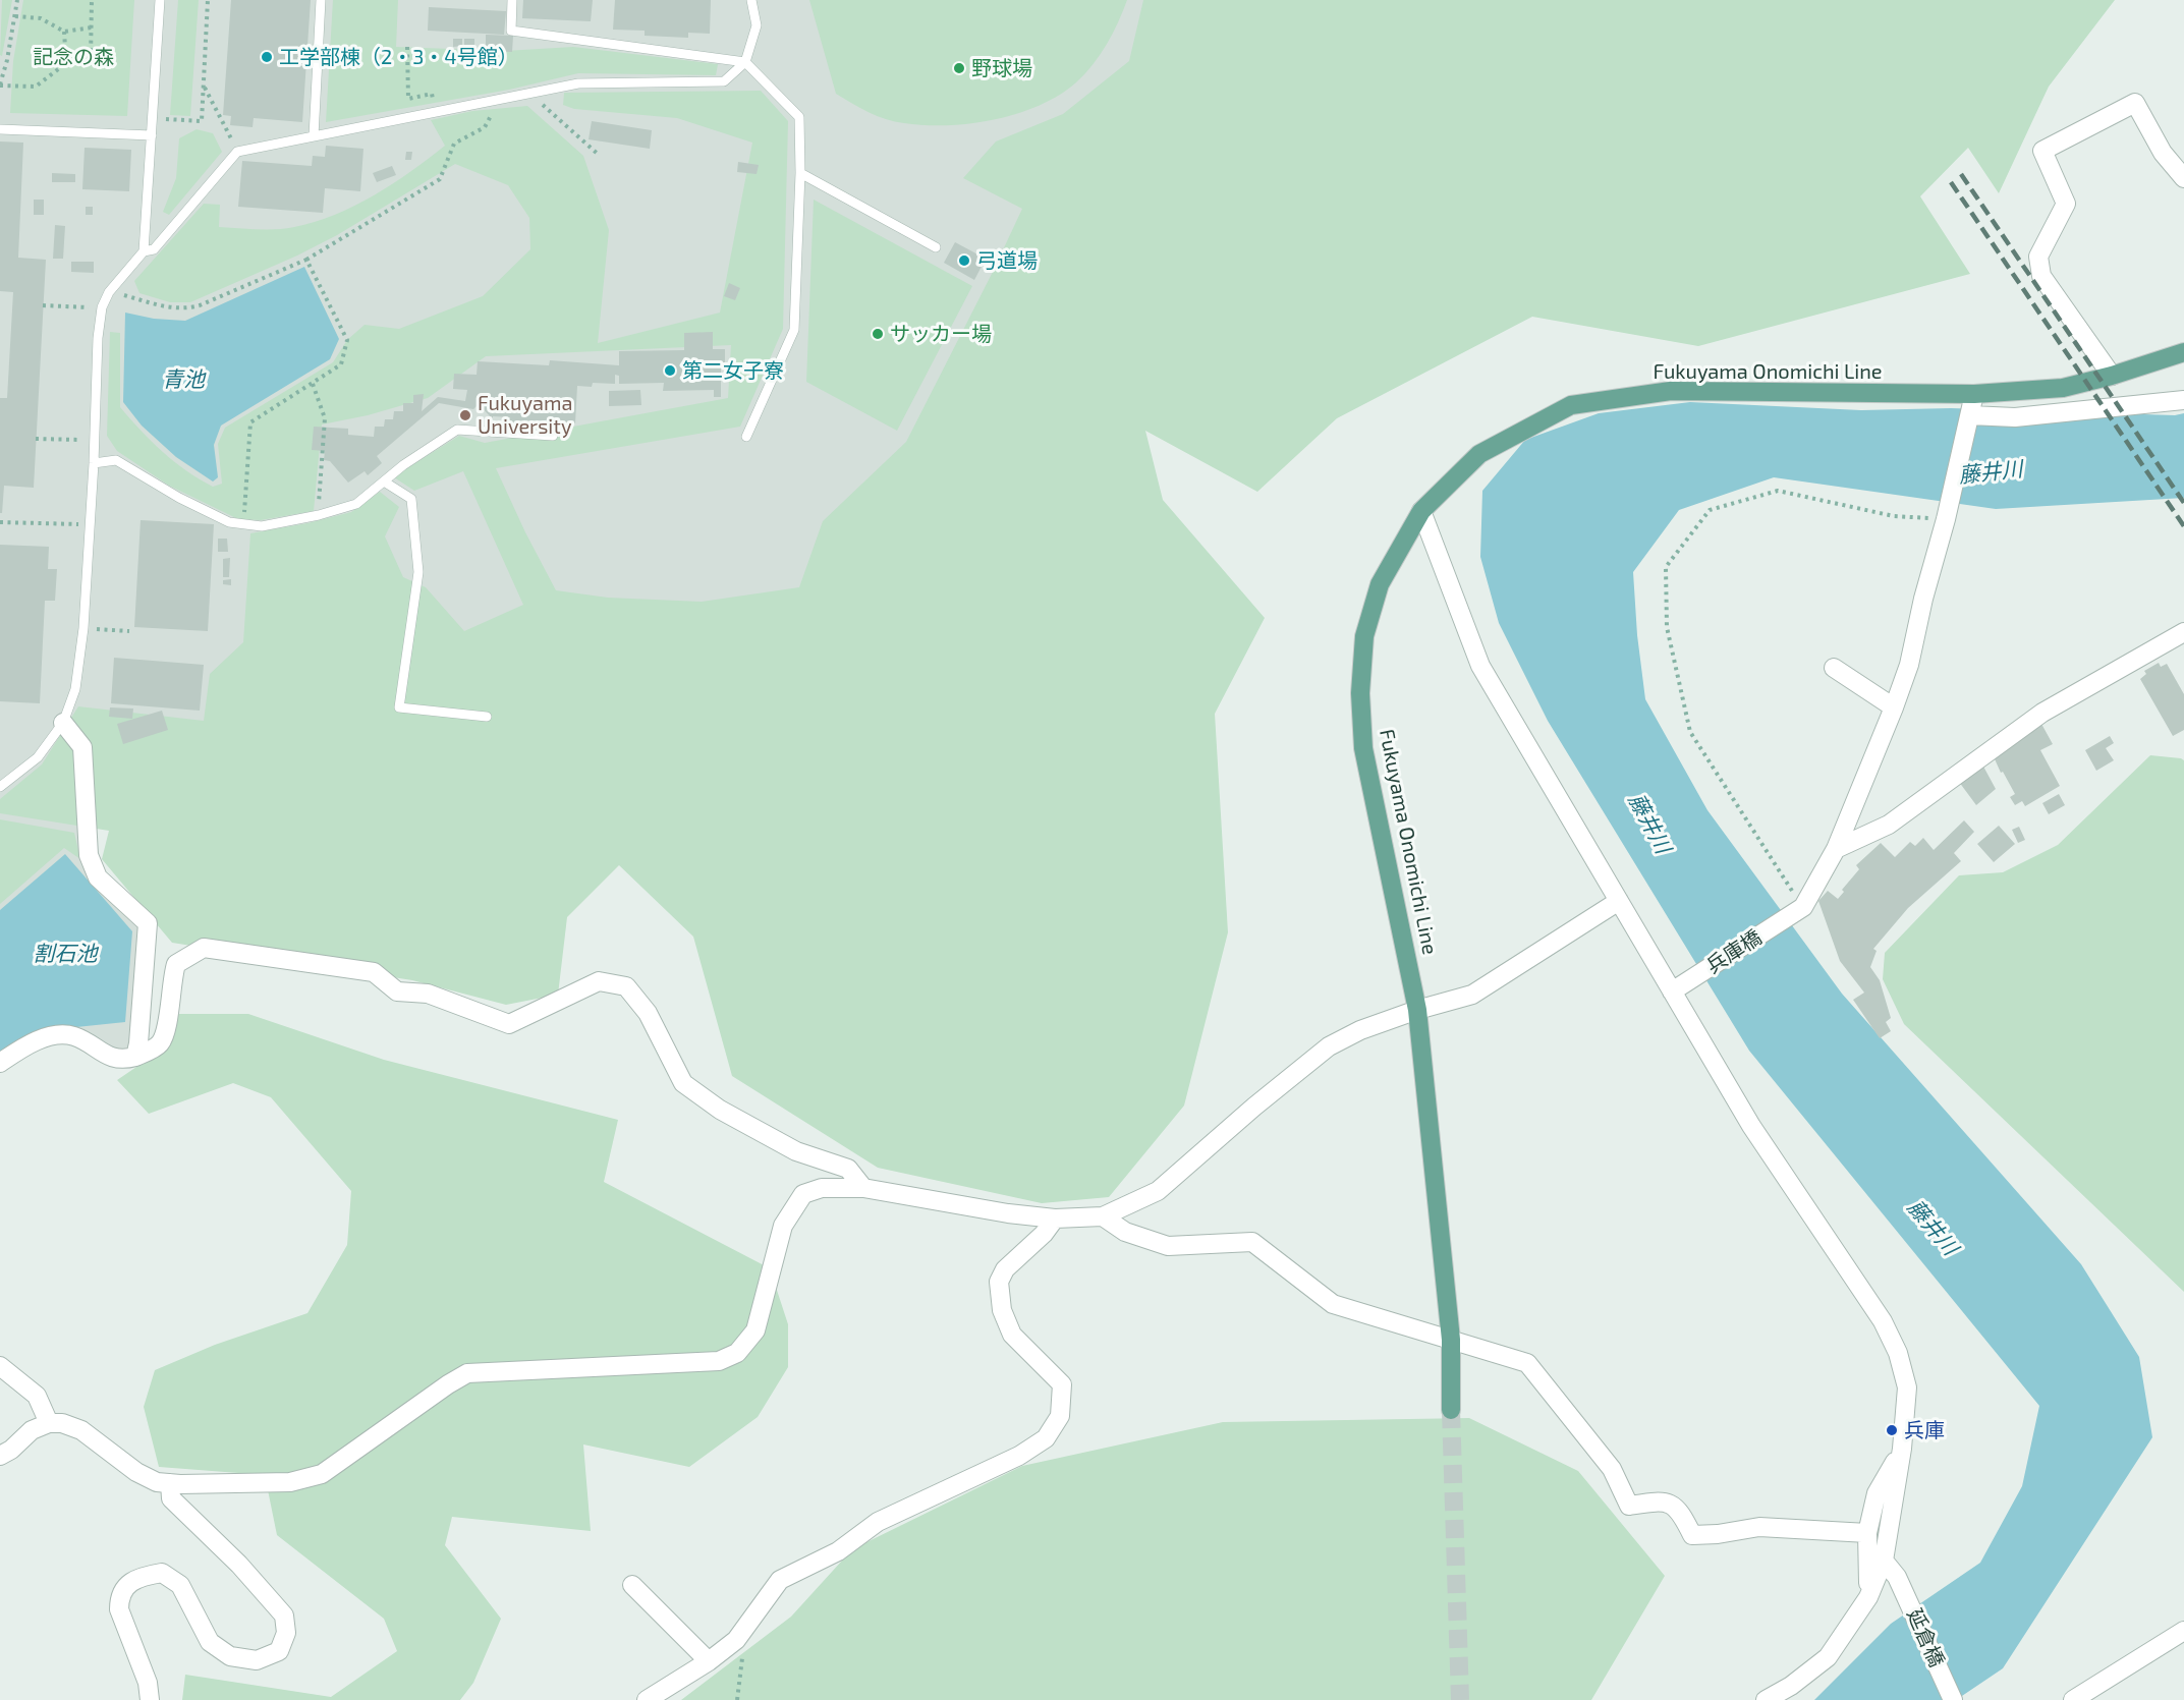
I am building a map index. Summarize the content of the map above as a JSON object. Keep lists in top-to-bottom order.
{
  "streets": {
    "main road": ["Fukuyama Onomichi Line"],
    "street": ["兵庫橋", "延倉橋"]
  },
  "water": ["青池", "藤井川", "割石池"],
  "parks": ["記念の森"],
  "places": [
    "工学部棟（2・3・4号館）",
    "野球場",
    "弓道場",
    "サッカー場",
    "第二女子寮",
    "Fukuyama University",
    "兵庫"
  ]
}
